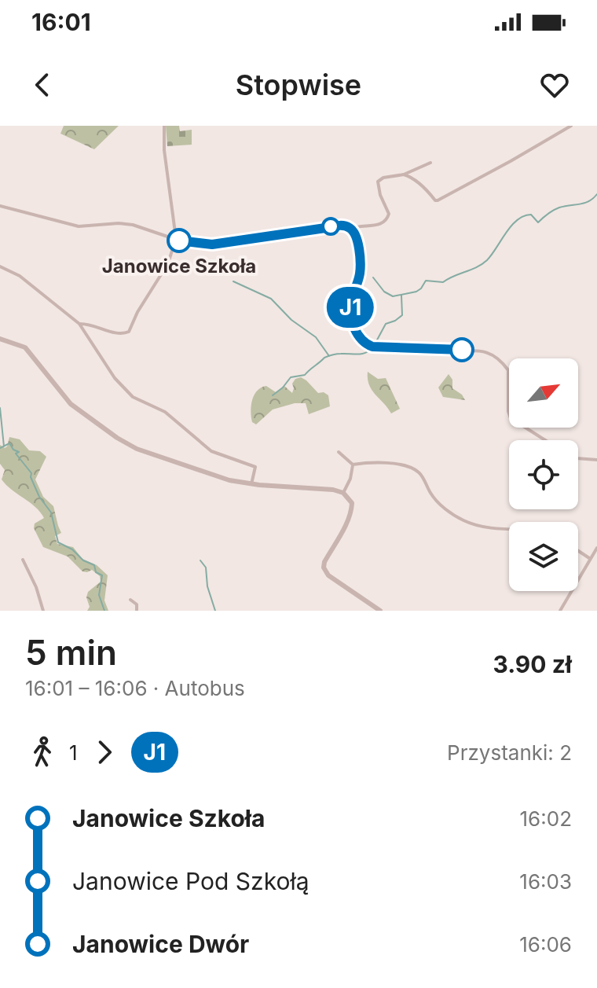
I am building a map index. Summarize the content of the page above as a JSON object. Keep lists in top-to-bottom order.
{
  "places": ["Janowice Szkoła"],
  "lines": ["bus line J1"],
  "north": "top right",
  "page": {
    "status": "16:01",
    "header": "Stopwise",
    "on_map": "J1",
    "heading": ["5 min", "16:01 – 16:06 · Autobus", "3.90 zł"],
    "legs": ["1", "J1", "Przystanki: 2"],
    "list": [
      {
        "name": "Janowice Szkoła",
        "value": "16:02"
      },
      {
        "name": "Janowice Pod Szkołą",
        "value": "16:03"
      },
      {
        "name": "Janowice Dwór",
        "value": "16:06"
      }
    ]
  }
}
